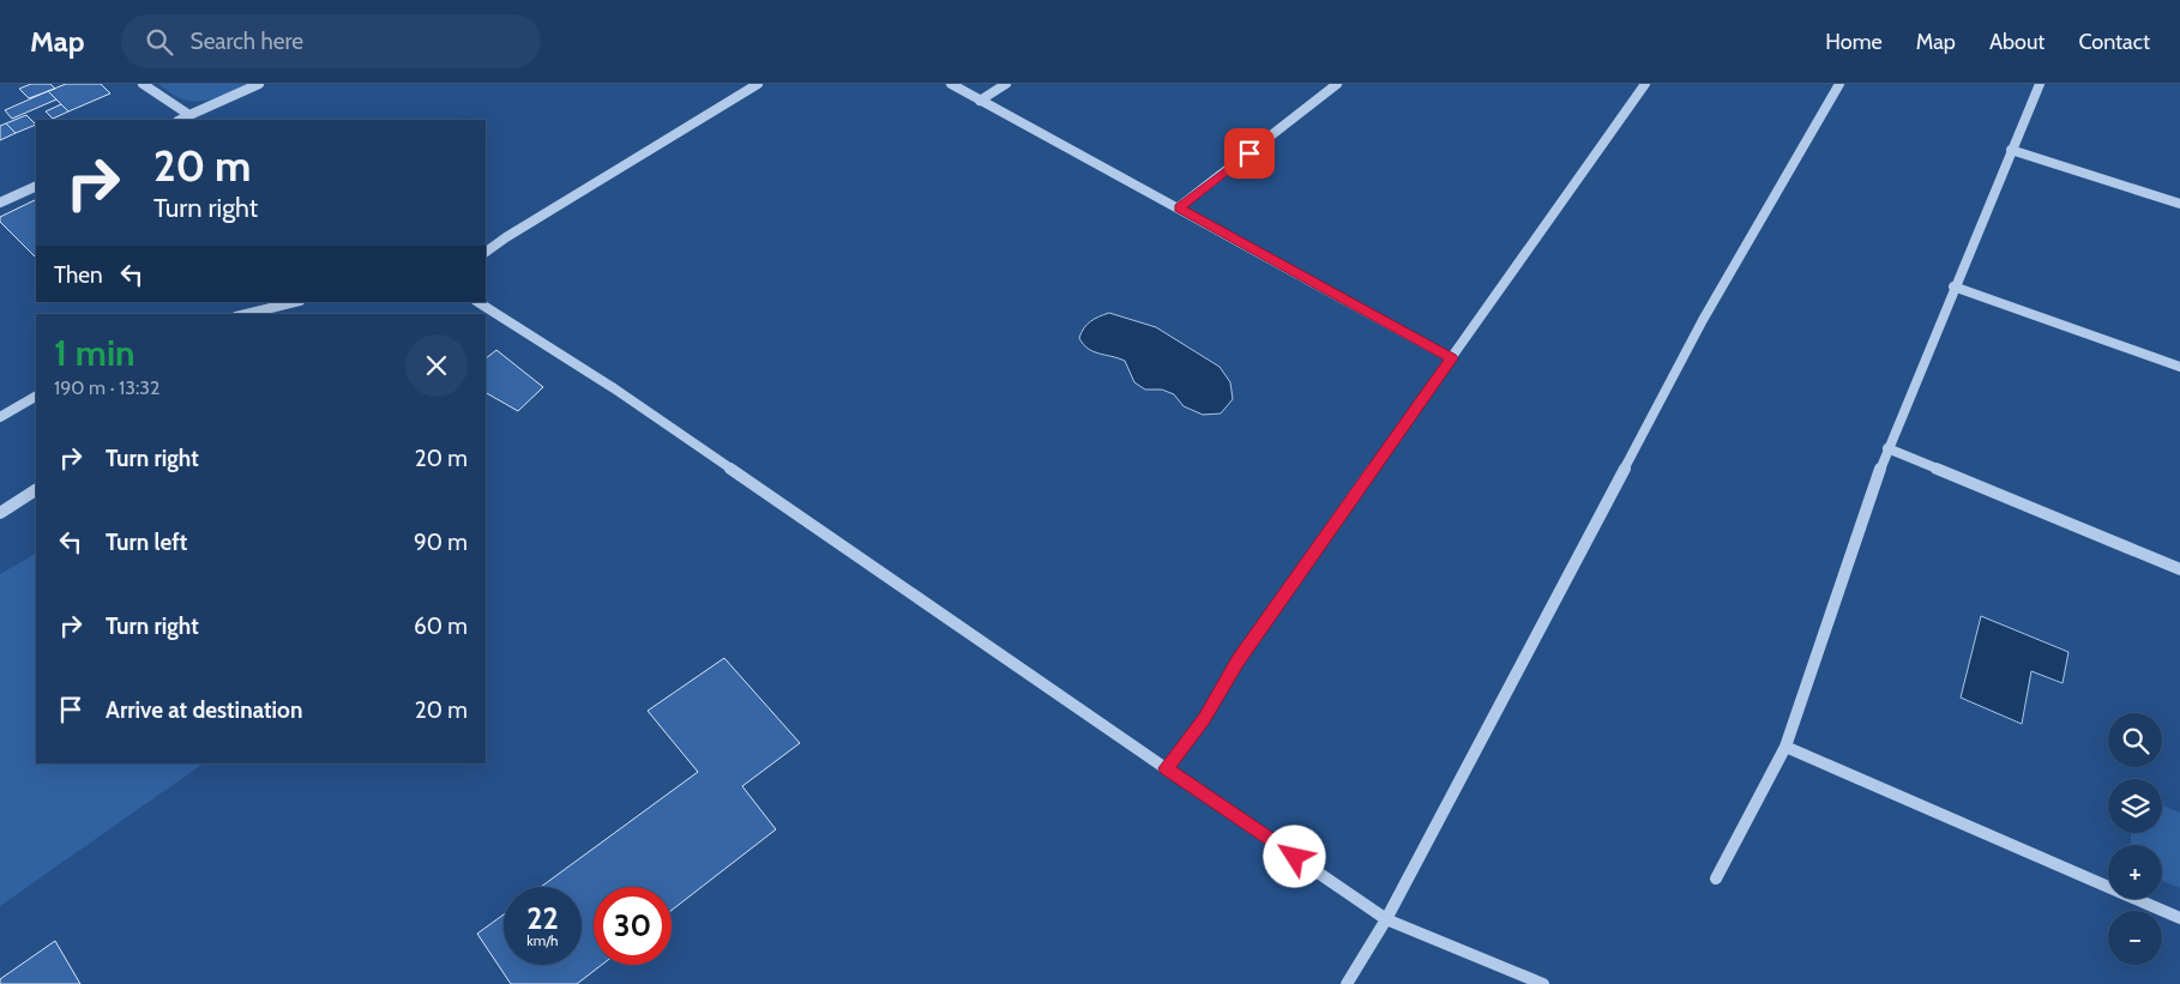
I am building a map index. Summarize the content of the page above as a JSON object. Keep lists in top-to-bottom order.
{
  "page": {
    "header": "Map",
    "search": "Search here",
    "nav": [
      "Home",
      "Map",
      "About",
      "Contact"
    ],
    "turn": ["20 m", "Turn right"],
    "then": "Then",
    "heading": ["1 min", "190 m · 13:32"],
    "list": [
      {
        "name": "Turn right",
        "value": "20 m"
      },
      {
        "name": "Turn left",
        "value": "90 m"
      },
      {
        "name": "Turn right",
        "value": "60 m"
      },
      {
        "name": "Arrive at destination",
        "value": "20 m"
      }
    ],
    "map_buttons": ["+", "−"],
    "speed": "22 km/h",
    "limit": "30"
  }
}
